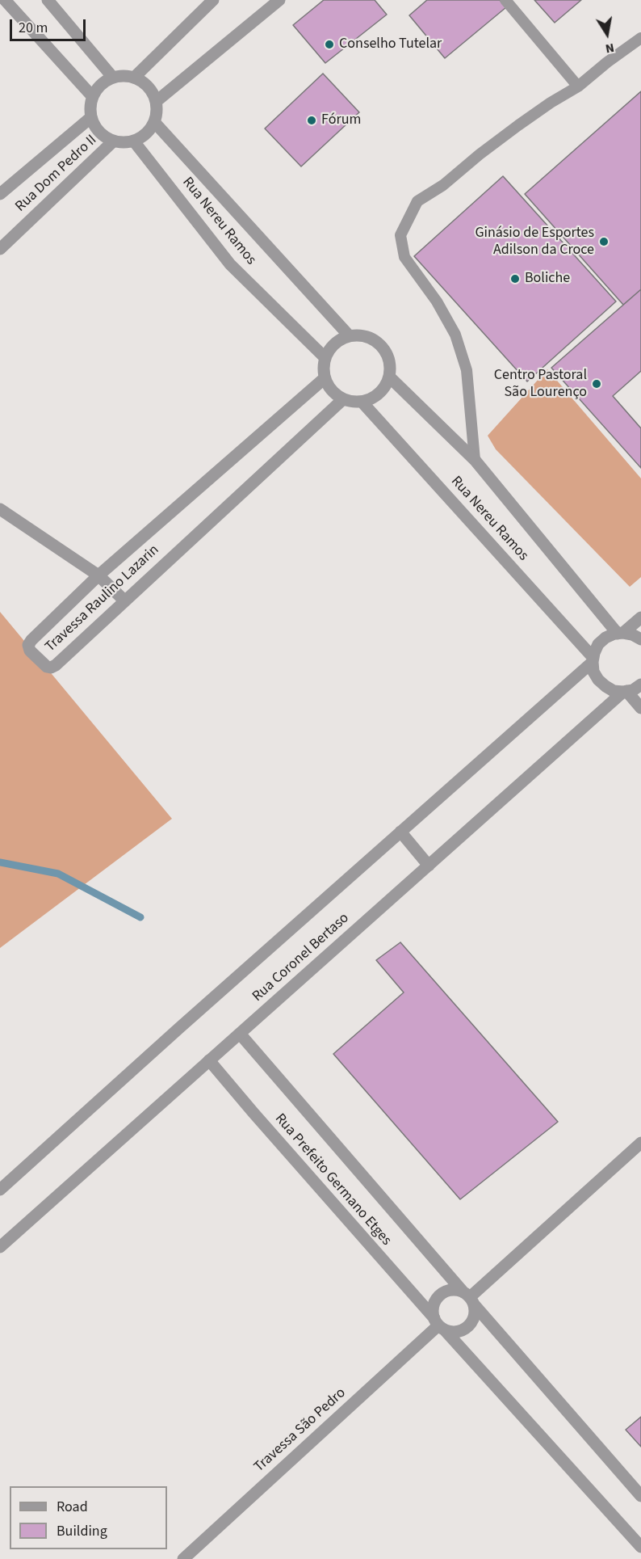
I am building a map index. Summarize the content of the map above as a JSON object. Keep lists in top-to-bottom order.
{
  "streets": {
    "street": [
      "Rua Dom Pedro II",
      "Rua Nereu Ramos",
      "Travessa Raulino Lazarin",
      "Rua Coronel Bertaso",
      "Rua Prefeito Germano Etges",
      "Travessa São Pedro"
    ]
  },
  "crossings": [
    ["Rua Dom Pedro II", "Rua Nereu Ramos"],
    ["Rua Nereu Ramos", "Travessa Raulino Lazarin"],
    ["Rua Nereu Ramos", "Rua Coronel Bertaso"],
    ["Rua Coronel Bertaso", "Rua Prefeito Germano Etges"],
    ["Rua Prefeito Germano Etges", "Travessa São Pedro"]
  ],
  "places": [
    "Conselho Tutelar",
    "Fórum",
    "Ginásio de Esportes Adilson da Croce",
    "Boliche",
    "Centro Pastoral São Lourenço"
  ],
  "legend": ["Road", "Building"],
  "scale_bar": "20 m",
  "north": "bottom"
}
